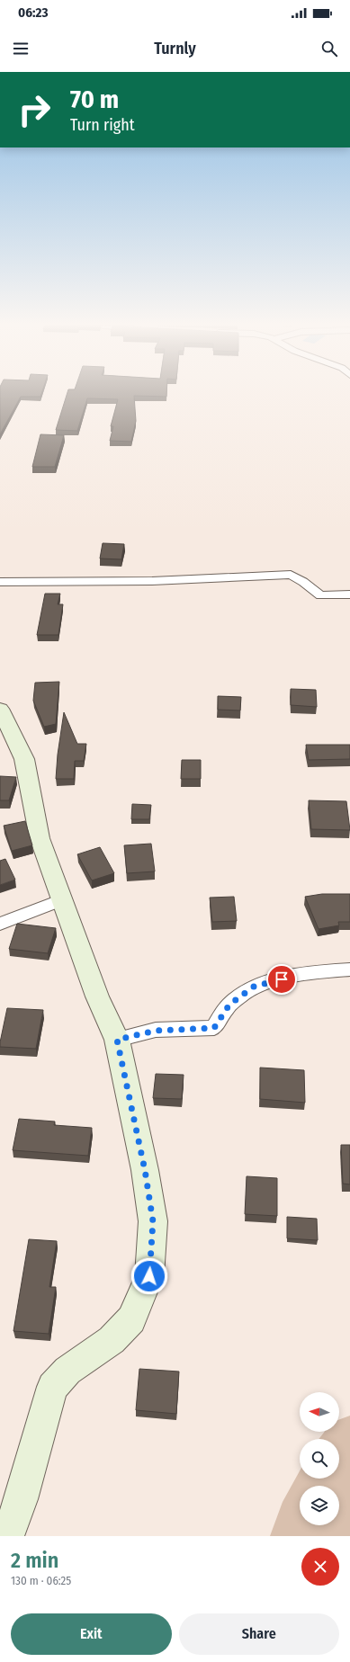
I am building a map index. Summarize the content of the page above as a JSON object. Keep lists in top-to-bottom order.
{
  "north": "left",
  "page": {
    "status": "06:23",
    "header": "Turnly",
    "turn": ["70 m", "Turn right"],
    "heading": ["2 min", "130 m · 06:25"],
    "buttons": ["Exit", "Share"]
  }
}
